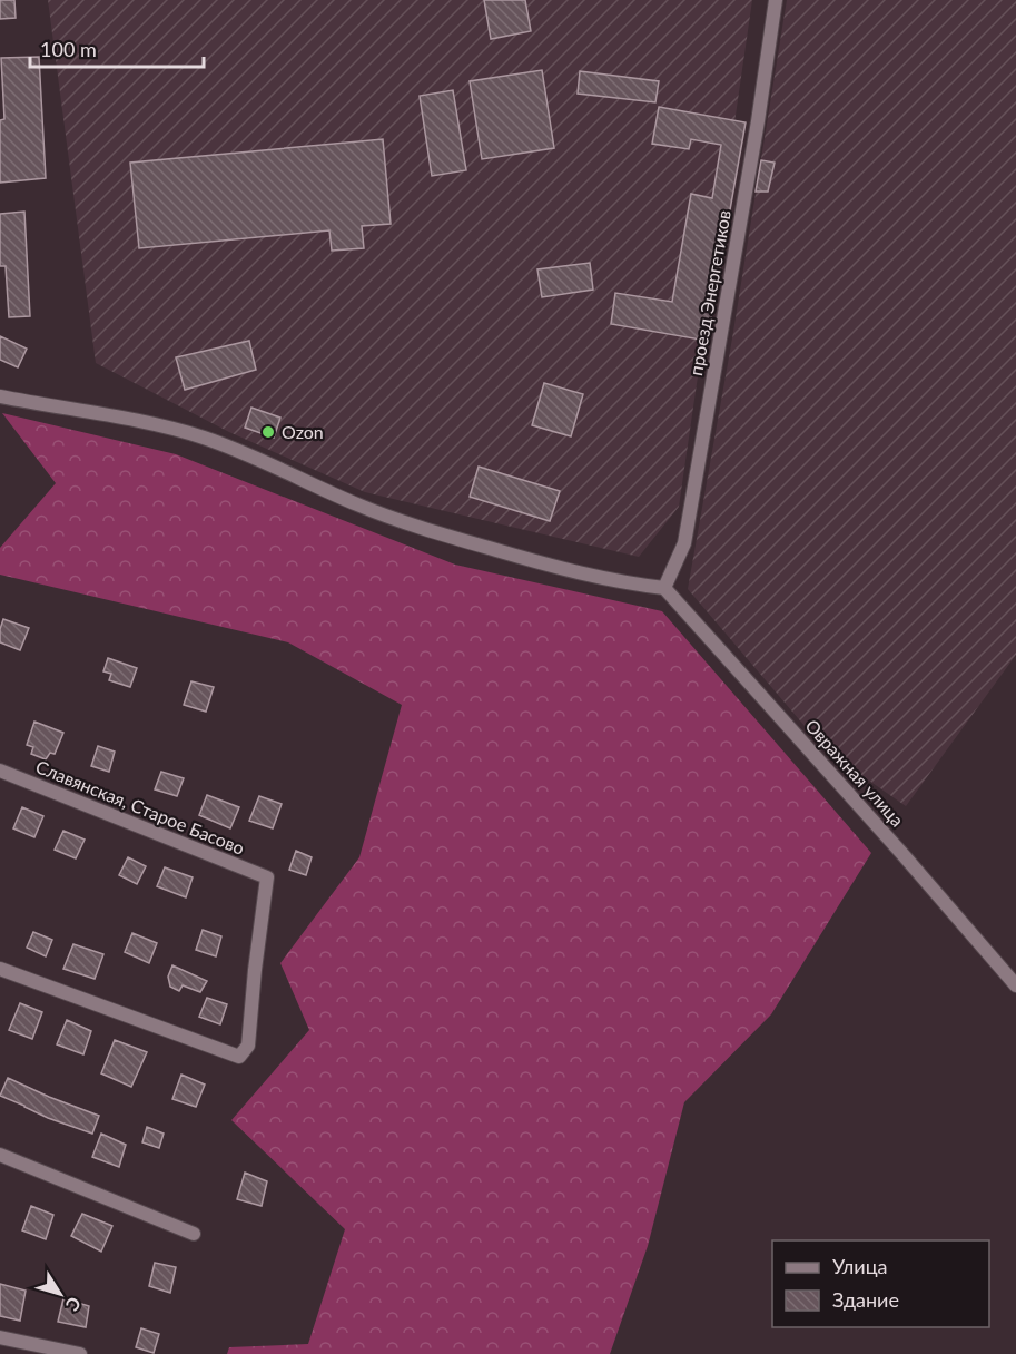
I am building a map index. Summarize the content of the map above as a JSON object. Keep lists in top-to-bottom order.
{
  "streets": {
    "street": ["проезд Энергетиков", "Овражная улица", "Славянская, Старое Басово"]
  },
  "crossings": [
    ["проезд Энергетиков", "Овражная улица"]
  ],
  "places": ["Ozon"],
  "legend": ["Улица", "Здание"],
  "scale_bar": "100 m",
  "north": "bottom right"
}
